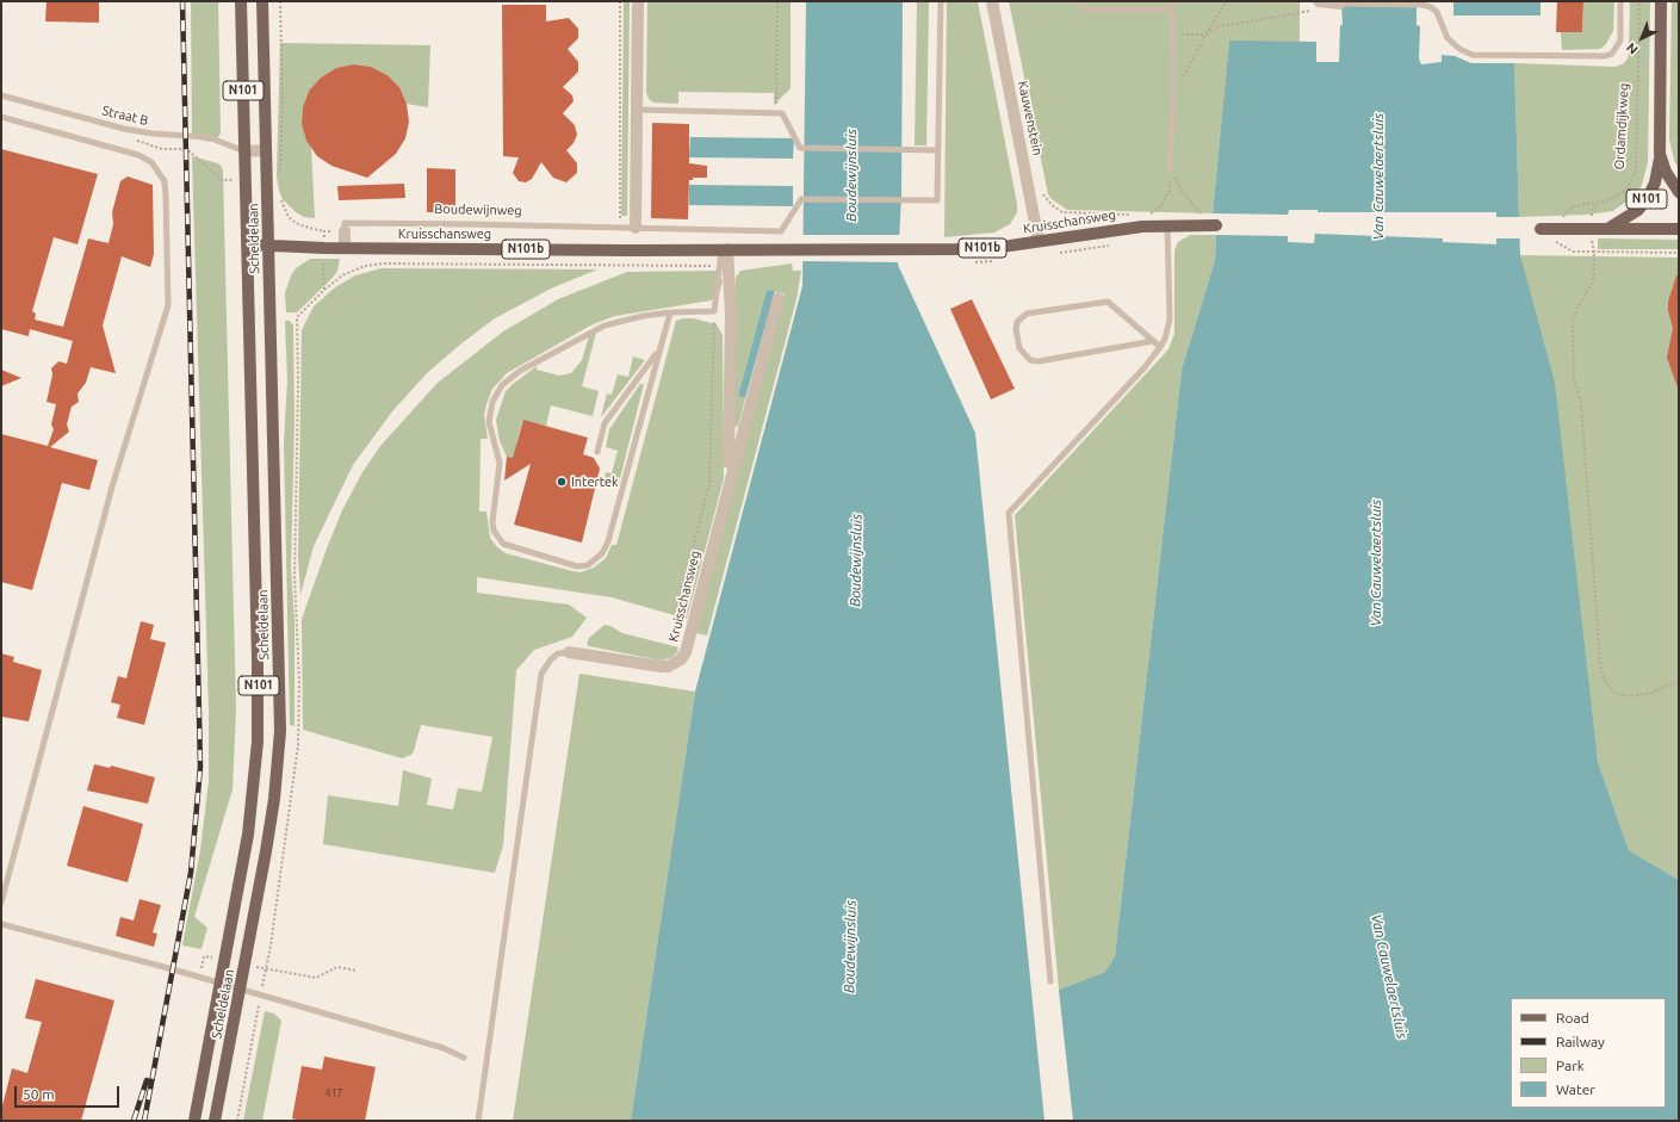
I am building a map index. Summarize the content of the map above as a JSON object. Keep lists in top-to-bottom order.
{
  "streets": {
    "main road": [
      "N101",
      "Kruisschansweg",
      "Scheldelaan",
      "N101b"
    ],
    "street": ["Kauwenstein", "Boudewijnweg"],
    "lane": ["Straat B"],
    "path": ["Ordamdijkweg"]
  },
  "crossings": [
    ["Straat B", "Scheldelaan"],
    ["Kauwenstein", "Kruisschansweg"],
    ["Boudewijnweg", "Kruisschansweg"],
    ["Kruisschansweg", "Scheldelaan"]
  ],
  "water": ["Boudewijnsluis", "Van Cauwelaertsluis"],
  "places": ["Intertek"],
  "house_numbers": ["417"],
  "legend": [
    "Road",
    "Railway",
    "Park",
    "Water"
  ],
  "scale_bar": "50 m",
  "north": "bottom left"
}
